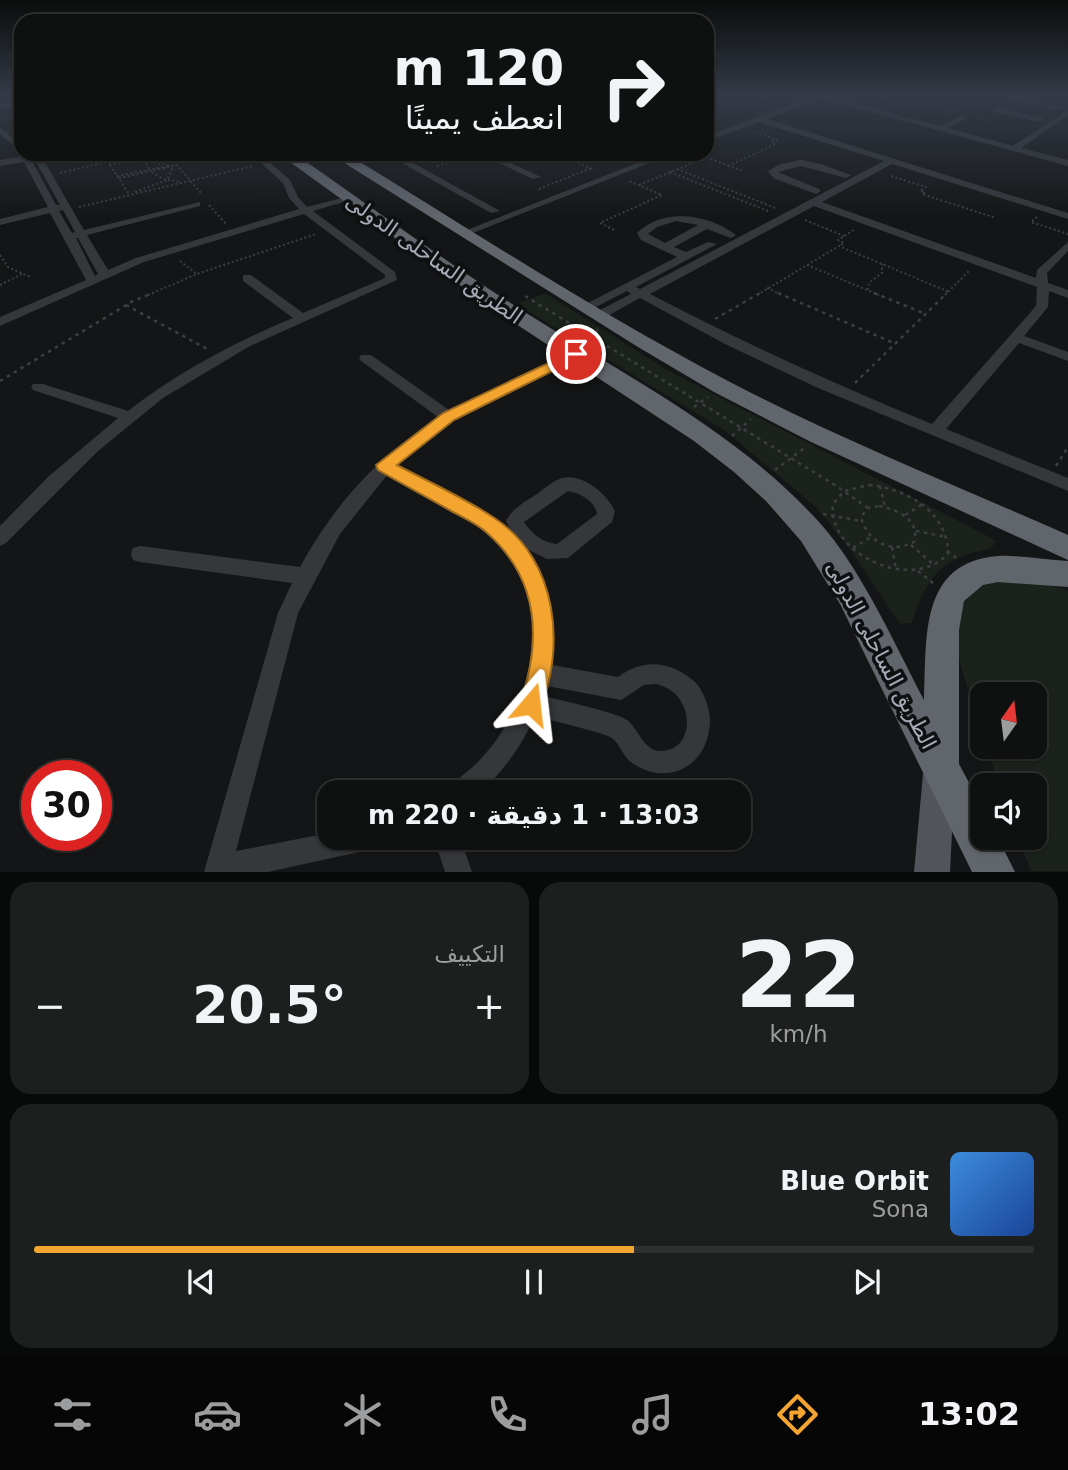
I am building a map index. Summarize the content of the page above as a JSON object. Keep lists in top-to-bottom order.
{
  "streets": {
    "highway": ["الطريق الساحلى الدولى"]
  },
  "north": "top",
  "page": {
    "turn": ["120 m", "انعطف يمينًا"],
    "limit": "30",
    "trip": "13:03 · 1 دقيقة · 220 m",
    "tile": [
      ["22", "km/h"],
      "التكييف"
    ],
    "heat": ["−", "20.5°", "+"],
    "song": ["Blue Orbit", "Sona"],
    "tabs": "13:02"
  }
}
